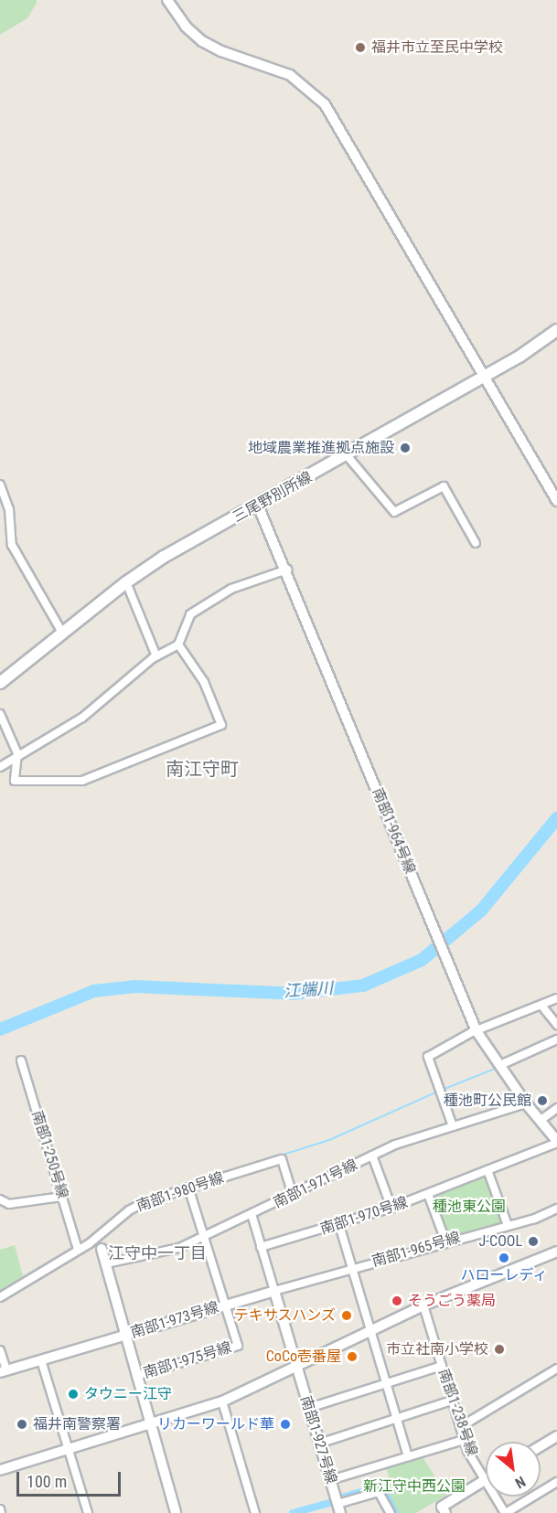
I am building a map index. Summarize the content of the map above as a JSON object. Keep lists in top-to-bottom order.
{
  "streets": {
    "main road": ["三尾野別所線"],
    "street": [
      "南部1-964号線",
      "南部1-250号線",
      "南部1-971号線",
      "南部1-980号線",
      "南部1-970号線",
      "南部1-965号線",
      "南部1-973号線",
      "南部1-975号線",
      "南部1-238号線",
      "南部1-927号線"
    ]
  },
  "crossings": [
    ["三尾野別所線", "南部1-964号線"],
    ["南部1-964号線", "南部1-971号線"],
    ["南部1-964号線", "南部1-970号線"],
    ["南部1-250号線", "南部1-980号線"],
    ["南部1-971号線", "南部1-980号線"],
    ["南部1-971号線", "南部1-975号線"],
    ["南部1-980号線", "南部1-975号線"],
    ["南部1-965号線", "南部1-973号線"],
    ["南部1-973号線", "南部1-975号線"]
  ],
  "districts": ["南江守町", "江守中一丁目"],
  "water": ["江端川"],
  "parks": ["種池東公園", "新江守中西公園"],
  "places": [
    "福井市立至民中学校",
    "地域農業推進拠点施設",
    "種池町公民館",
    "J-COOL",
    "ハローレディ",
    "そうごう薬局",
    "テキサスハンズ",
    "市立社南小学校",
    "CoCo壱番屋",
    "タウニー江守",
    "福井南警察署",
    "リカーワールド華"
  ],
  "scale_bar": "100 m",
  "north": "bottom right"
}
